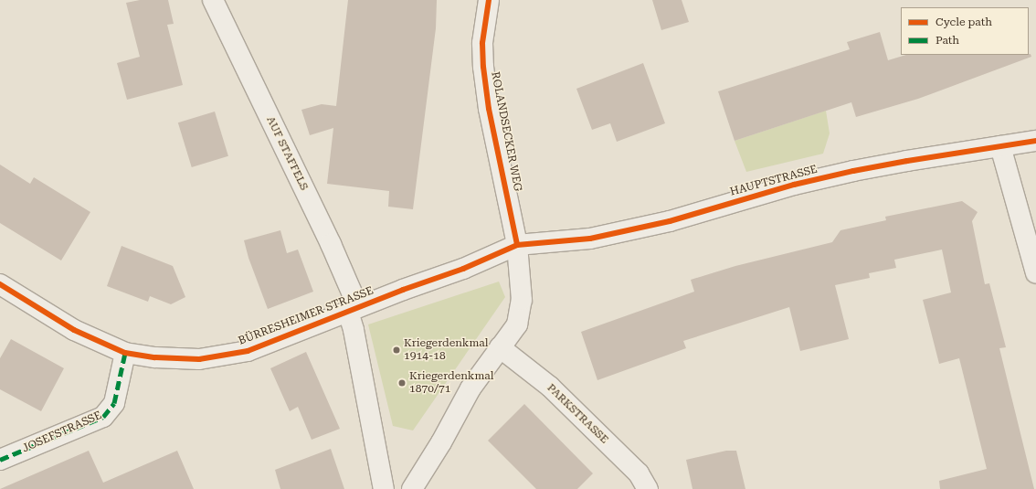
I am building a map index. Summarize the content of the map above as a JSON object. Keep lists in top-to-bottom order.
{
  "streets": {
    "street": [
      "ROLANDSECKER WEG",
      "AUF STAFFELS",
      "HAUPTSTRASSE",
      "BÜRRESHEIMER STRASSE",
      "PARKSTRASSE",
      "JOSEFSTRASSE"
    ]
  },
  "crossings": [
    ["ROLANDSECKER WEG", "HAUPTSTRASSE"],
    ["ROLANDSECKER WEG", "BÜRRESHEIMER STRASSE"],
    ["AUF STAFFELS", "BÜRRESHEIMER STRASSE"],
    ["HAUPTSTRASSE", "BÜRRESHEIMER STRASSE"],
    ["BÜRRESHEIMER STRASSE", "JOSEFSTRASSE"]
  ],
  "places": ["Kriegerdenkmal 1914-18", "Kriegerdenkmal 1870/71"],
  "legend": ["Cycle path", "Path"]
}
